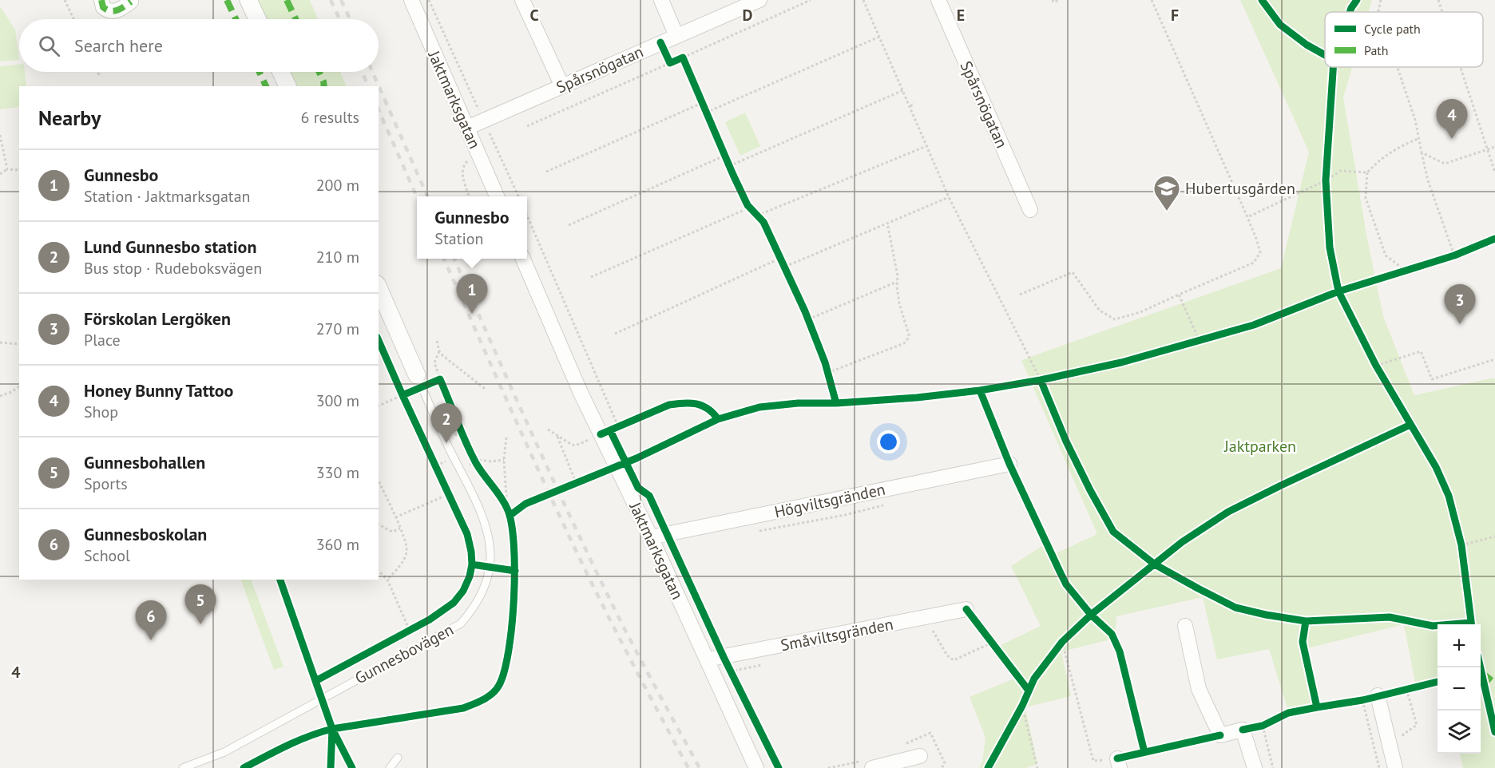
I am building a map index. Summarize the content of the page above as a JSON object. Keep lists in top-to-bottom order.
{
  "streets": {
    "street": [
      "Spårsnögatan",
      "Jaktmarksgatan",
      "Högviltsgränden",
      "Småviltsgränden"
    ],
    "lane": ["Gunnesbovägen"]
  },
  "crossings": [
    ["Spårsnögatan", "Jaktmarksgatan"],
    ["Jaktmarksgatan", "Högviltsgränden"],
    ["Jaktmarksgatan", "Småviltsgränden"]
  ],
  "parks": ["Jaktparken"],
  "places": {
    "school or university": ["Hubertusgården"]
  },
  "legend": ["Cycle path", "Path"],
  "page": {
    "search": "Search here",
    "heading": ["Nearby", "6 results"],
    "pins": [
      "4",
      "1",
      "3",
      "2",
      "5",
      "6"
    ],
    "list": [
      {
        "mark": "1",
        "name": "Gunnesbo",
        "note": "Station · Jaktmarksgatan",
        "value": "200 m"
      },
      {
        "mark": "2",
        "name": "Lund Gunnesbo station",
        "note": "Bus stop · Rudeboksvägen",
        "value": "210 m"
      },
      {
        "mark": "3",
        "name": "Förskolan Lergöken",
        "note": "Place",
        "value": "270 m"
      },
      {
        "mark": "4",
        "name": "Honey Bunny Tattoo",
        "note": "Shop",
        "value": "300 m"
      },
      {
        "mark": "5",
        "name": "Gunnesbohallen",
        "note": "Sports",
        "value": "330 m"
      },
      {
        "mark": "6",
        "name": "Gunnesboskolan",
        "note": "School",
        "value": "360 m"
      }
    ],
    "popup": ["Gunnesbo", "Station"],
    "map_buttons": ["+", "−"]
  },
  "grid": {
    "columns": [
      "C",
      "D",
      "E",
      "F"
    ],
    "rows": ["4"]
  }
}
